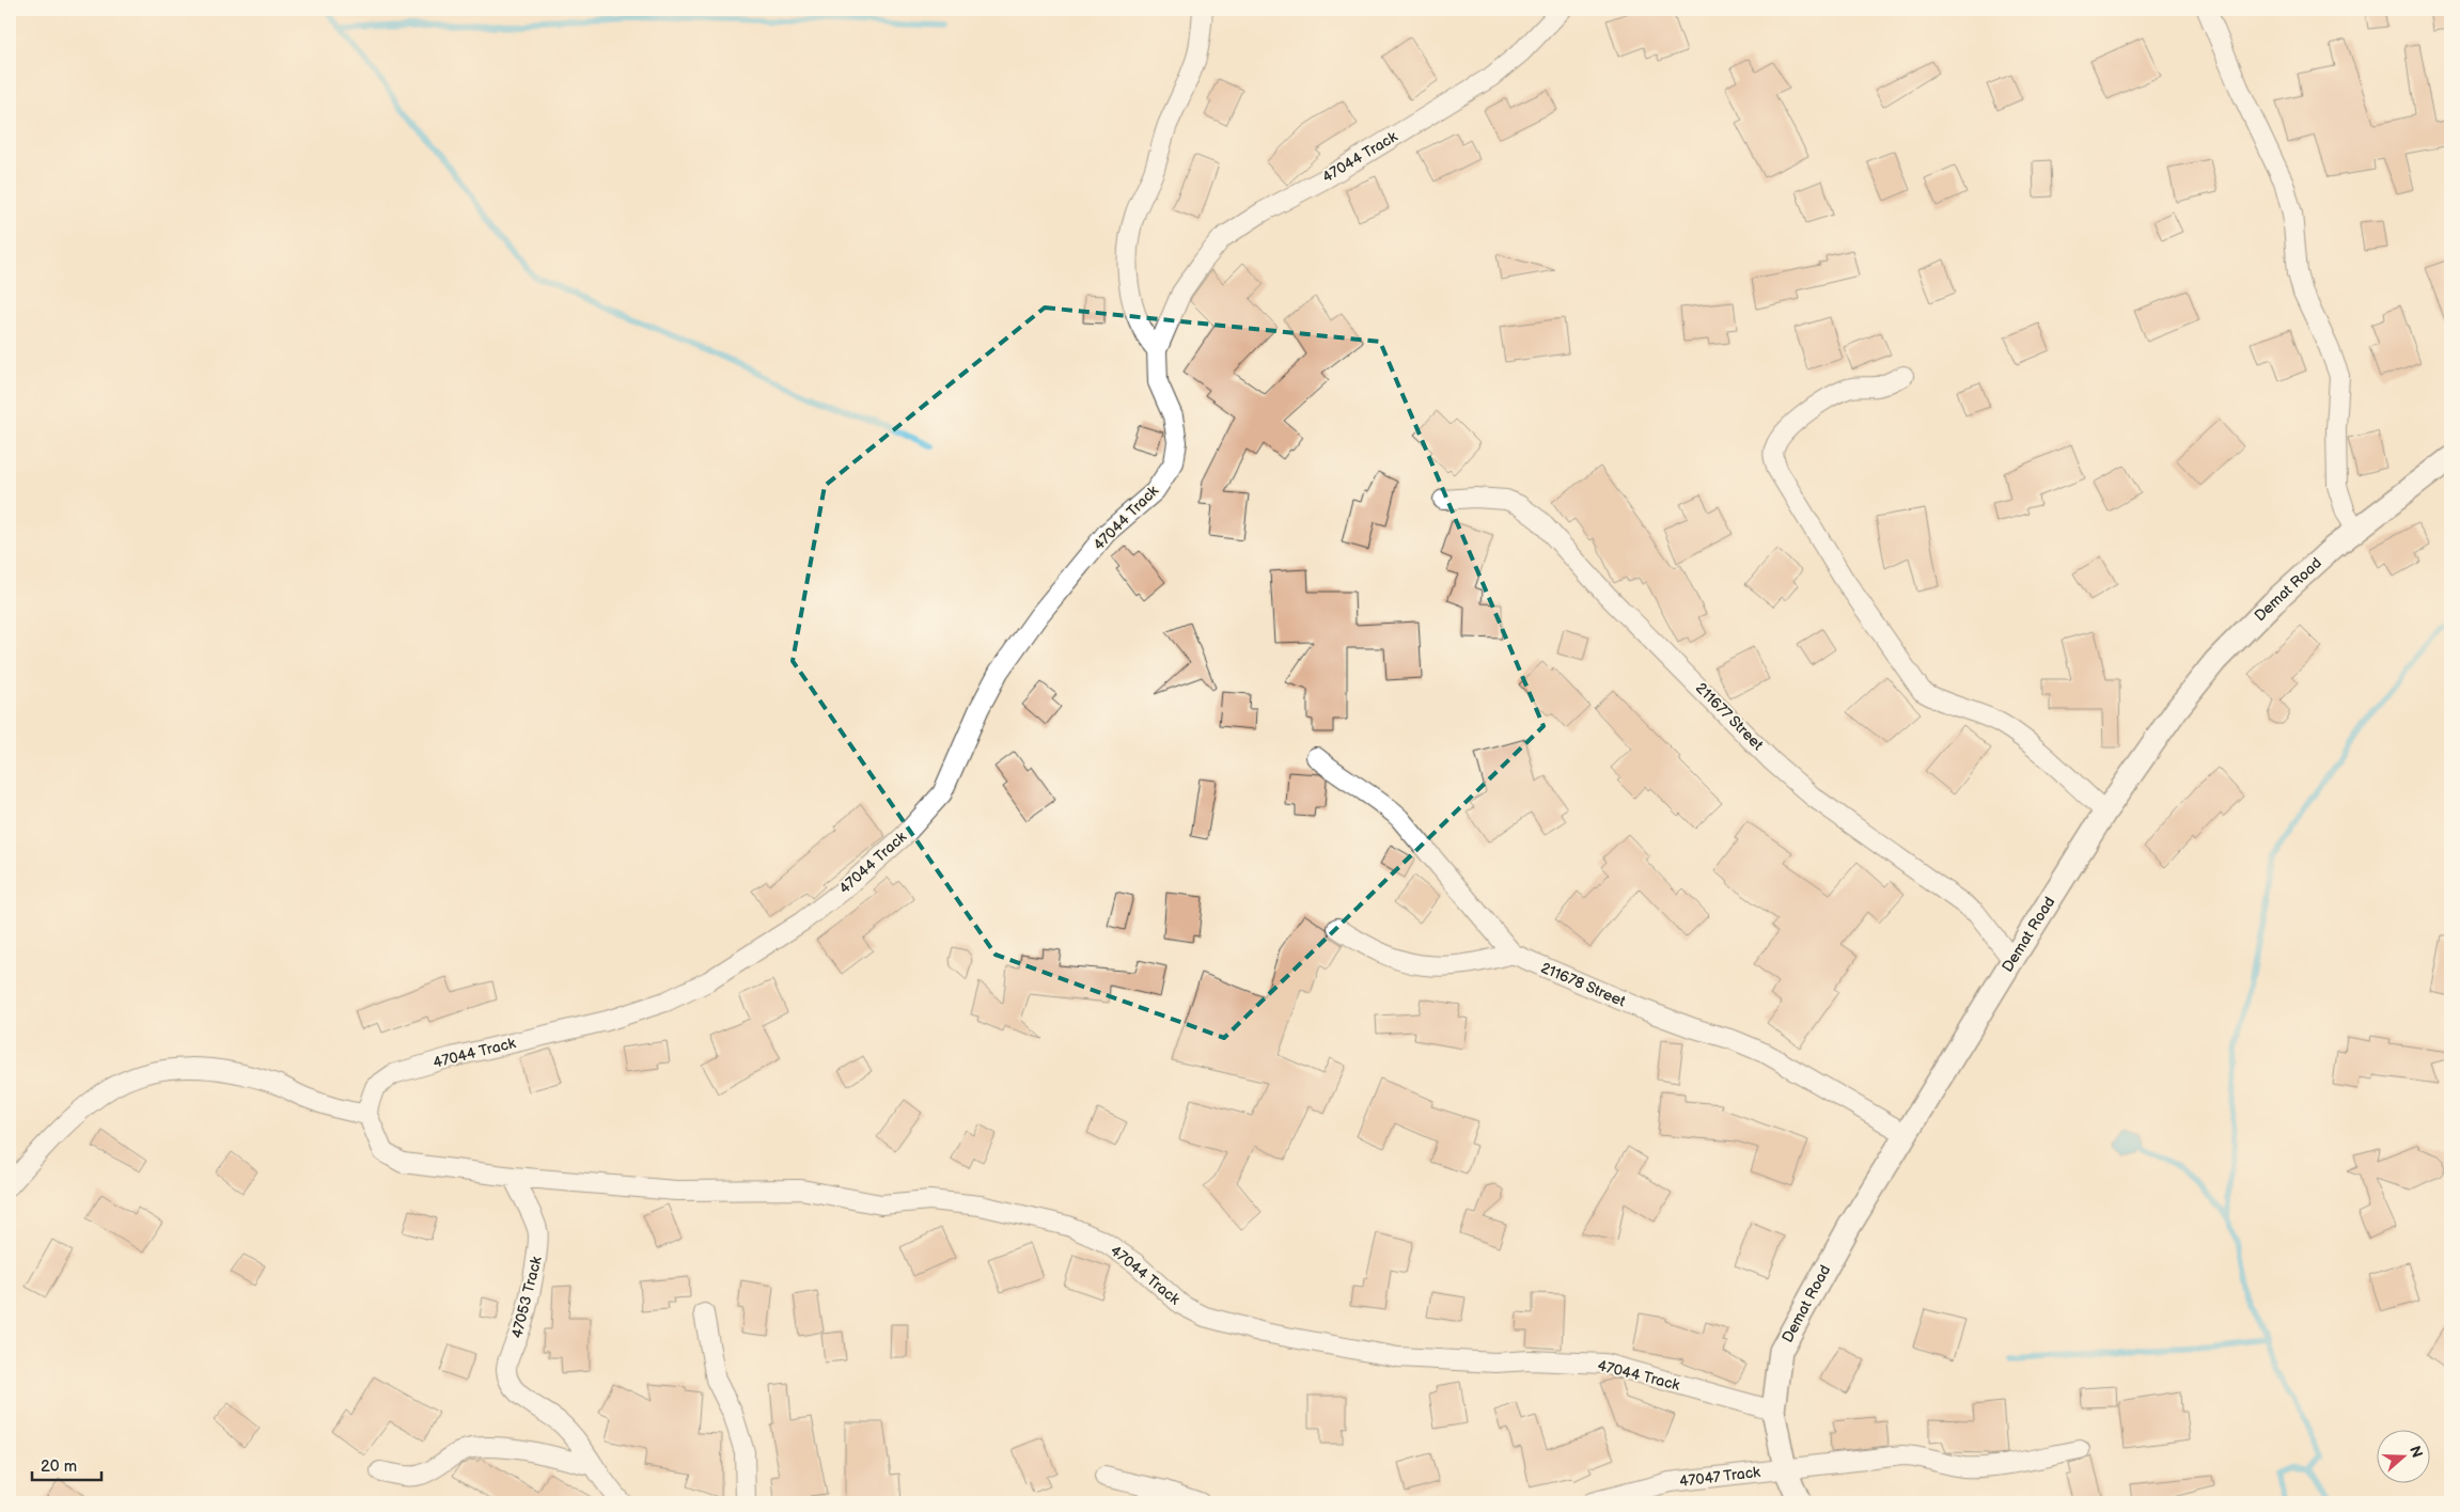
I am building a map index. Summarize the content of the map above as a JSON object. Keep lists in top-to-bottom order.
{
  "streets": {
    "street": [
      "47044 Track",
      "Demat Road",
      "211677 Street",
      "211678 Street",
      "47053 Track",
      "47047 Track"
    ]
  },
  "crossings": [
    ["47044 Track", "Demat Road"],
    ["47044 Track", "47053 Track"],
    ["Demat Road", "211677 Street"],
    ["Demat Road", "211678 Street"],
    ["Demat Road", "47047 Track"]
  ],
  "scale_bar": "20 m",
  "north": "right"
}
